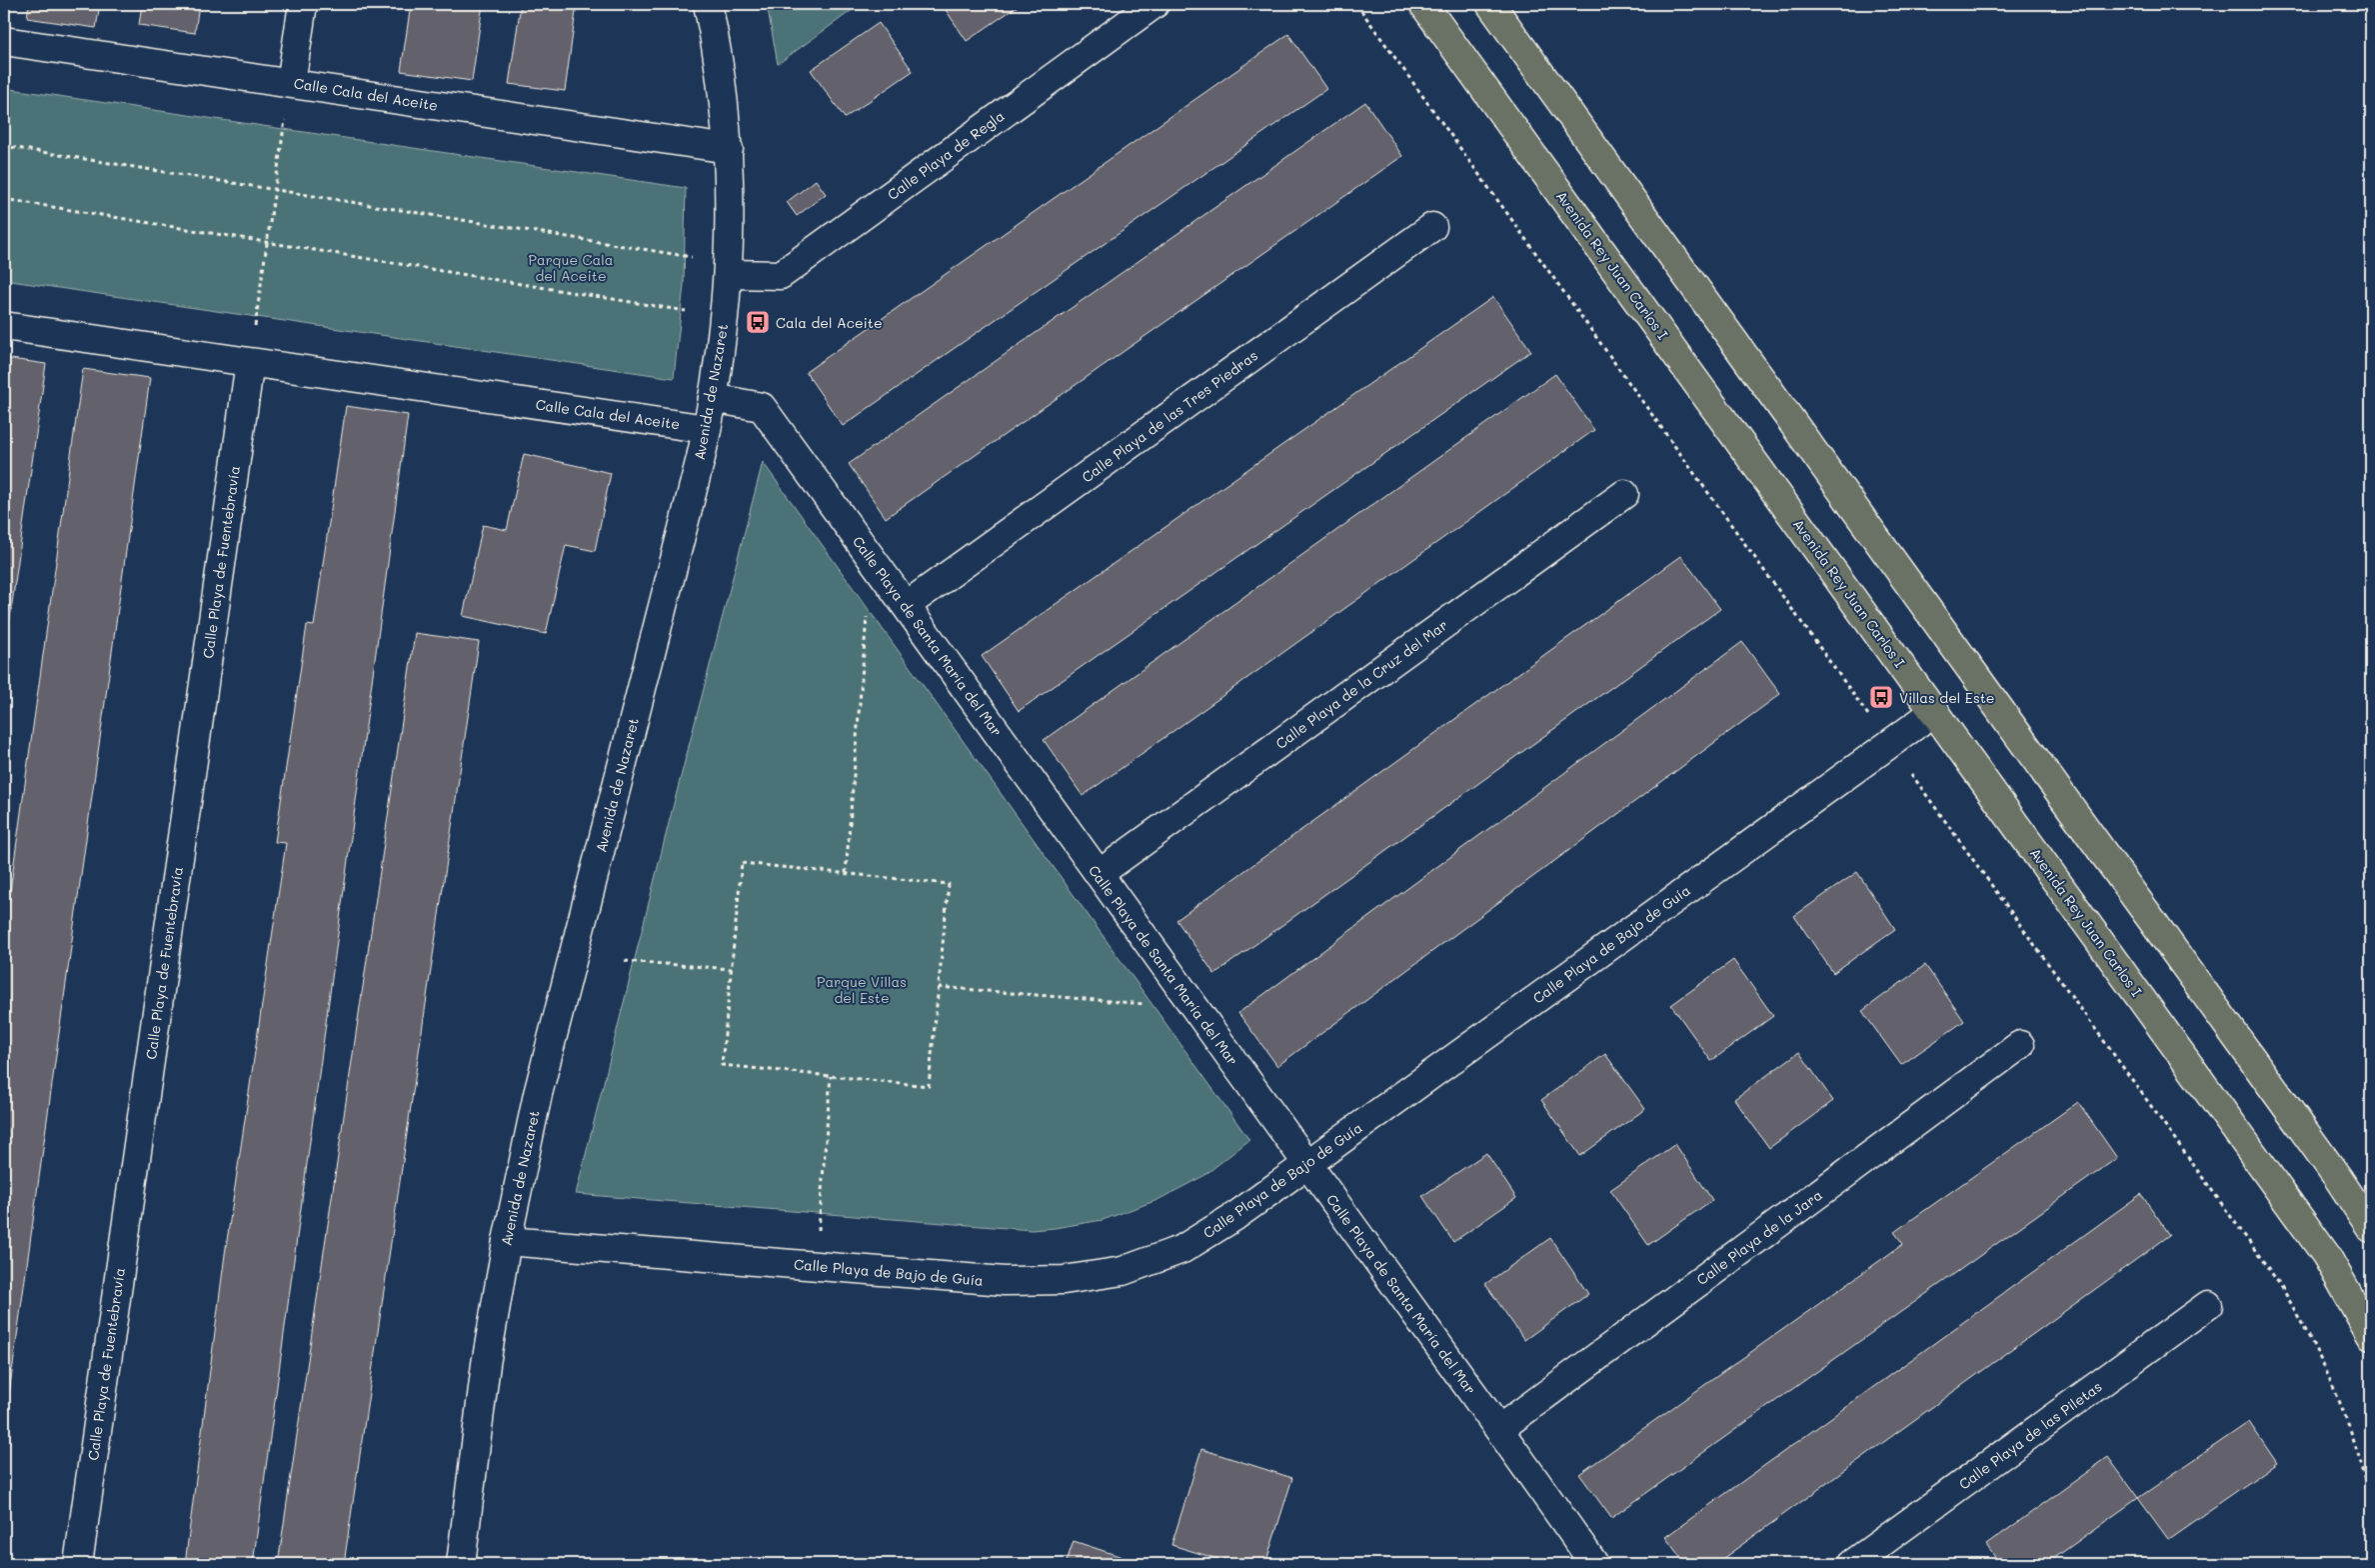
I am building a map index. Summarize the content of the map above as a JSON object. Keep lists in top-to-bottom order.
{
  "streets": {
    "main road": ["Avenida Rey Juan Carlos I"],
    "street": [
      "Calle Cala del Aceite",
      "Calle Playa de Regla",
      "Avenida de Nazaret",
      "Calle Playa de las Tres Piedras",
      "Calle Playa de Fuentebravía",
      "Calle Playa de Santa María del Mar",
      "Calle Playa de la Cruz del Mar",
      "Calle Playa de Bajo de Guía",
      "Calle Playa de la Jara",
      "Calle Playa de las Piletas"
    ]
  },
  "crossings": [
    ["Calle Cala del Aceite", "Avenida de Nazaret"],
    ["Calle Cala del Aceite", "Calle Playa de Fuentebravía"],
    ["Calle Playa de Regla", "Avenida de Nazaret"],
    ["Avenida Rey Juan Carlos I", "Calle Playa de Bajo de Guía"],
    ["Avenida de Nazaret", "Calle Playa de Santa María del Mar"],
    ["Avenida de Nazaret", "Calle Playa de Bajo de Guía"],
    ["Calle Playa de las Tres Piedras", "Calle Playa de Santa María del Mar"],
    ["Calle Playa de Santa María del Mar", "Calle Playa de la Cruz del Mar"],
    ["Calle Playa de Santa María del Mar", "Calle Playa de Bajo de Guía"],
    ["Calle Playa de Santa María del Mar", "Calle Playa de la Jara"]
  ],
  "parks": ["Parque Cala del Aceite", "Parque Villas del Este"],
  "places": {
    "bus stop": ["Cala del Aceite", "Villas del Este"]
  }
}
